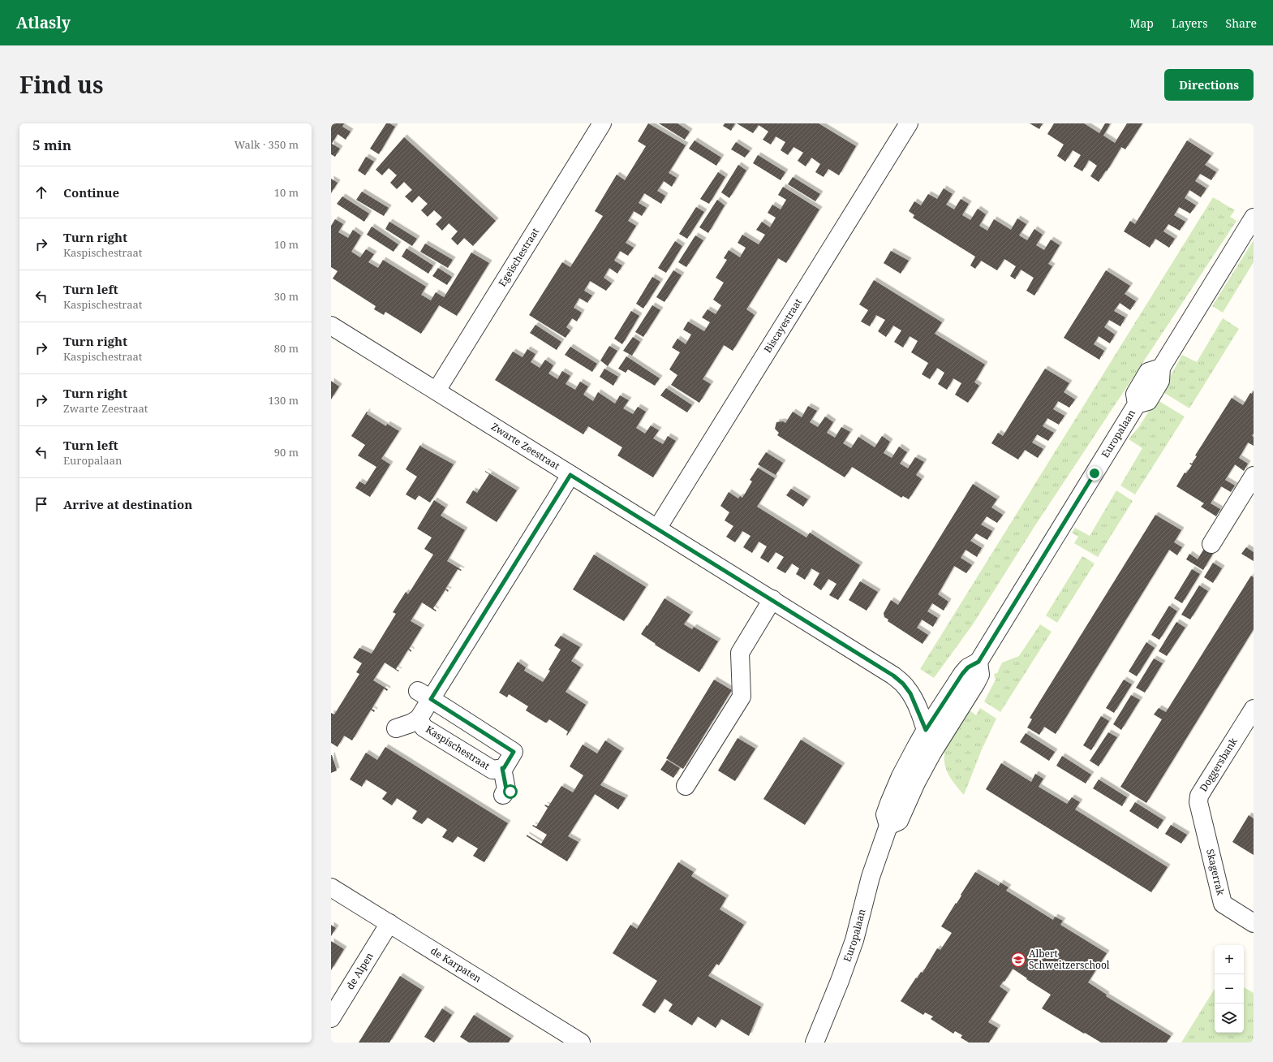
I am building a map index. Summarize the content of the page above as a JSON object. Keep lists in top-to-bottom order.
{
  "streets": {
    "street": [
      "Egeïschestraat",
      "Biscayestraat",
      "Europalaan",
      "Zwarte Zeestraat",
      "Kaspischestraat",
      "Doggersbank",
      "Skagerrak",
      "de Karpaten",
      "de Alpen"
    ]
  },
  "crossings": [
    ["Egeïschestraat", "Zwarte Zeestraat"],
    ["Biscayestraat", "Zwarte Zeestraat"],
    ["Europalaan", "Zwarte Zeestraat"],
    ["Zwarte Zeestraat", "Kaspischestraat"],
    ["Doggersbank", "Skagerrak"],
    ["de Karpaten", "de Alpen"]
  ],
  "places": {
    "school or university": ["Albert Schweitzerschool"]
  },
  "page": {
    "header": "Atlasly",
    "nav": ["Map", "Layers", "Share"],
    "title": "Find us",
    "buttons": "Directions",
    "heading": ["5 min", "Walk · 350 m"],
    "list": [
      ["Continue", "10 m"],
      ["Turn right", "Kaspischestraat", "10 m"],
      ["Turn left", "Kaspischestraat", "30 m"],
      ["Turn right", "Kaspischestraat", "80 m"],
      ["Turn right", "Zwarte Zeestraat", "130 m"],
      ["Turn left", "Europalaan", "90 m"],
      "Arrive at destination"
    ],
    "map_buttons": ["+", "−"]
  }
}
